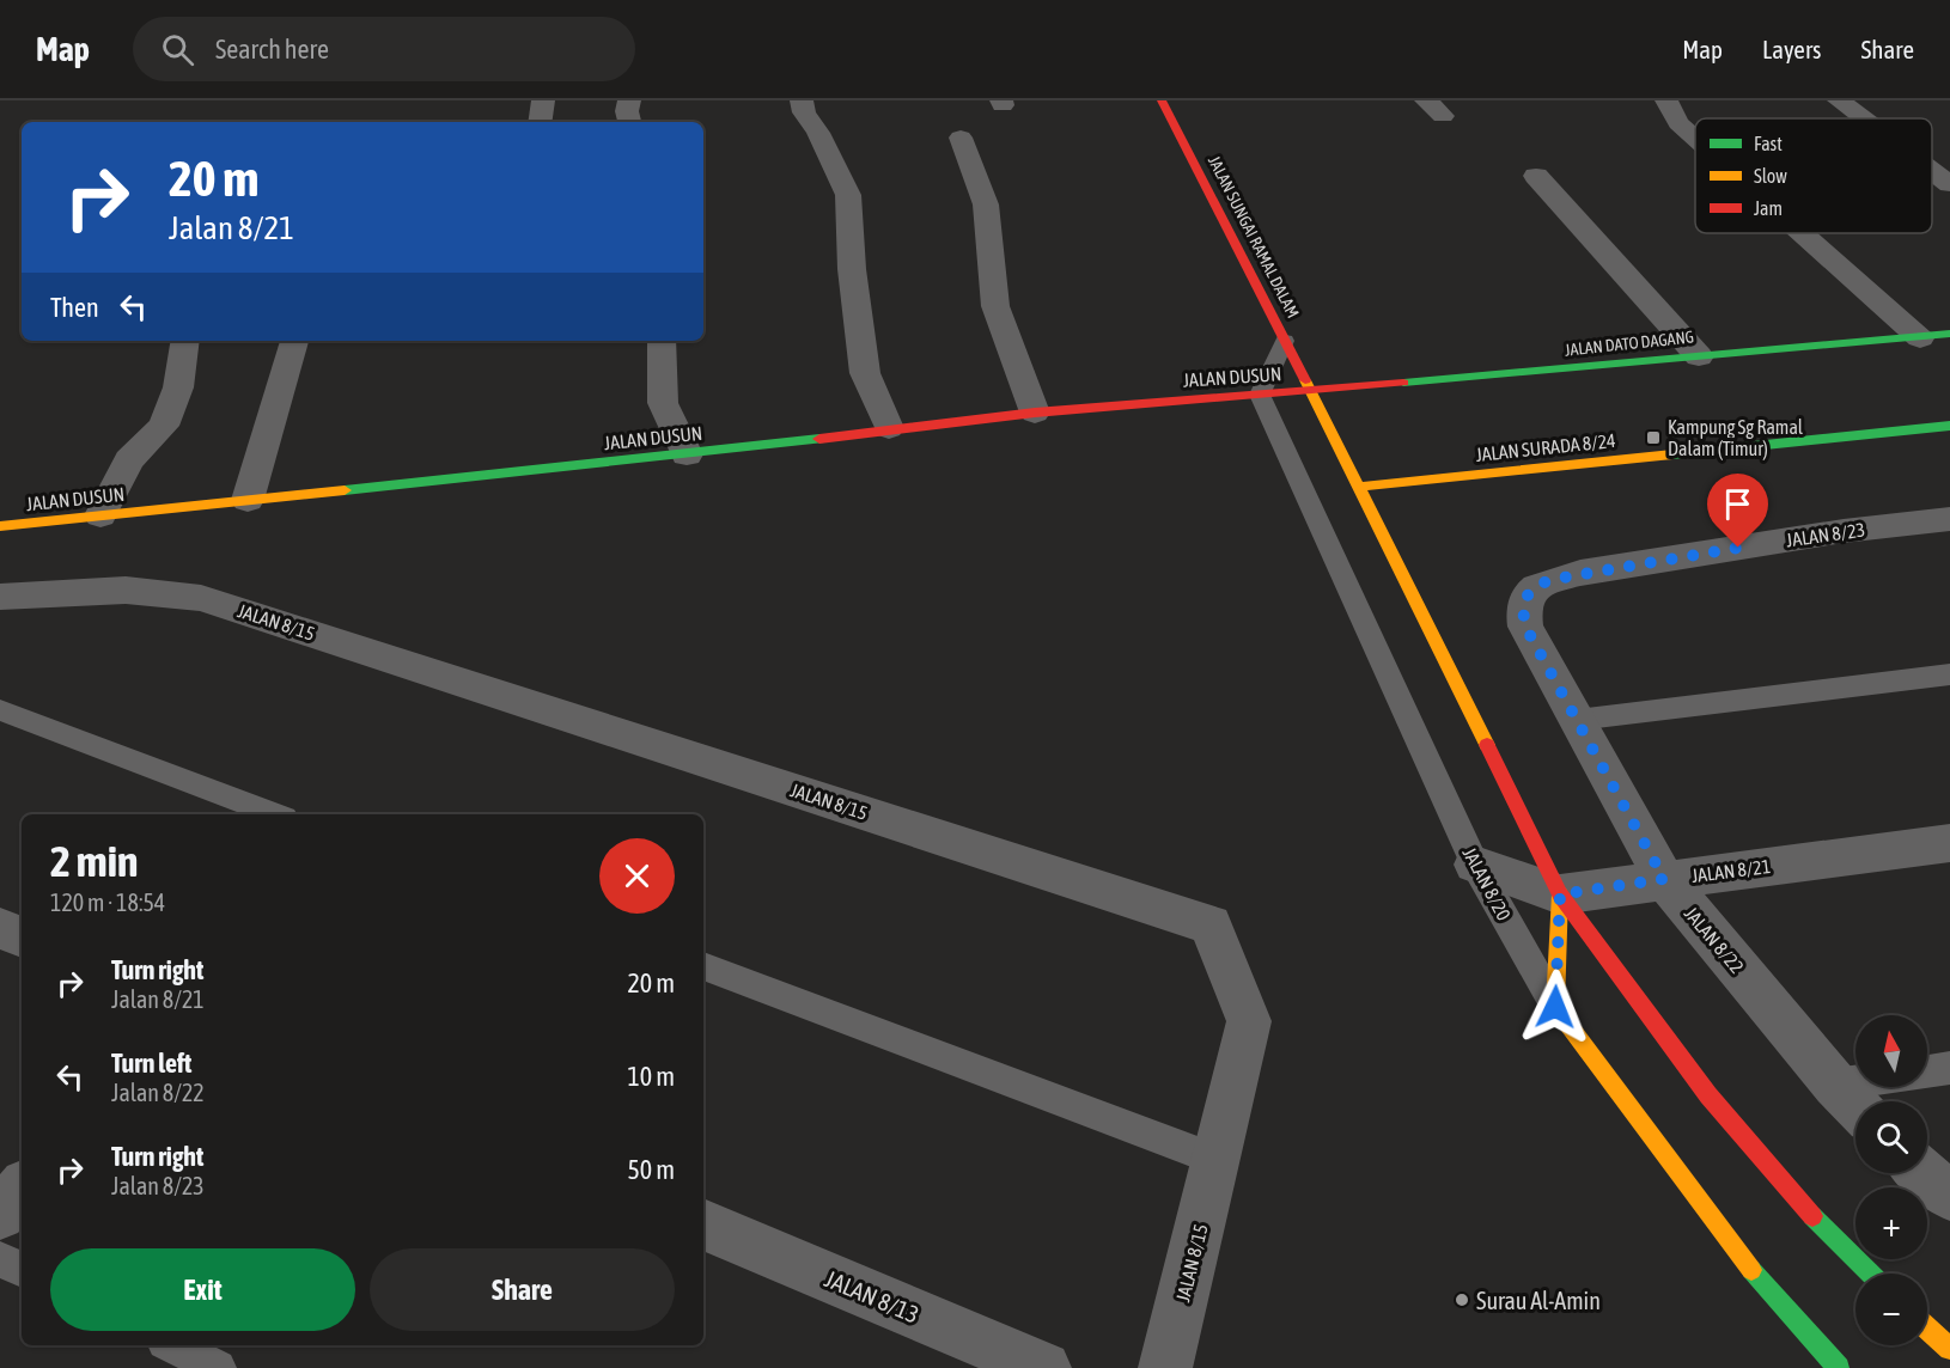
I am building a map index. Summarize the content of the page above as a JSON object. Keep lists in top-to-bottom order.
{
  "streets": {
    "street": [
      "JALAN SUNGAI RAMAL DALAM",
      "JALAN DATO DAGANG",
      "JALAN DUSUN",
      "JALAN SURADA 8/24",
      "JALAN 8/23",
      "JALAN 8/15",
      "JALAN 8/21",
      "JALAN 8/20",
      "JALAN 8/22",
      "JALAN 8/13"
    ]
  },
  "crossings": [
    ["JALAN SUNGAI RAMAL DALAM", "JALAN DATO DAGANG"],
    ["JALAN SUNGAI RAMAL DALAM", "JALAN DUSUN"],
    ["JALAN DATO DAGANG", "JALAN DUSUN"],
    ["JALAN DUSUN", "JALAN 8/20"],
    ["JALAN 8/23", "JALAN 8/22"],
    ["JALAN 8/21", "JALAN 8/20"],
    ["JALAN 8/21", "JALAN 8/22"]
  ],
  "places": {
    "transit": ["Kampung Sg Ramal Dalam (Timur)"],
    "other": ["Surau Al-Amin"]
  },
  "legend": ["Fast", "Slow", "Jam"],
  "north": "top",
  "page": {
    "header": "Map",
    "search": "Search here",
    "nav": ["Map", "Layers", "Share"],
    "turn": ["20 m", "Jalan 8/21"],
    "then": "Then",
    "heading": ["2 min", "120 m · 18:54"],
    "list": [
      {
        "name": "Turn right",
        "note": "Jalan 8/21",
        "value": "20 m"
      },
      {
        "name": "Turn left",
        "note": "Jalan 8/22",
        "value": "10 m"
      },
      {
        "name": "Turn right",
        "note": "Jalan 8/23",
        "value": "50 m"
      }
    ],
    "map_buttons": ["+", "−"],
    "buttons": ["Exit", "Share"]
  }
}
